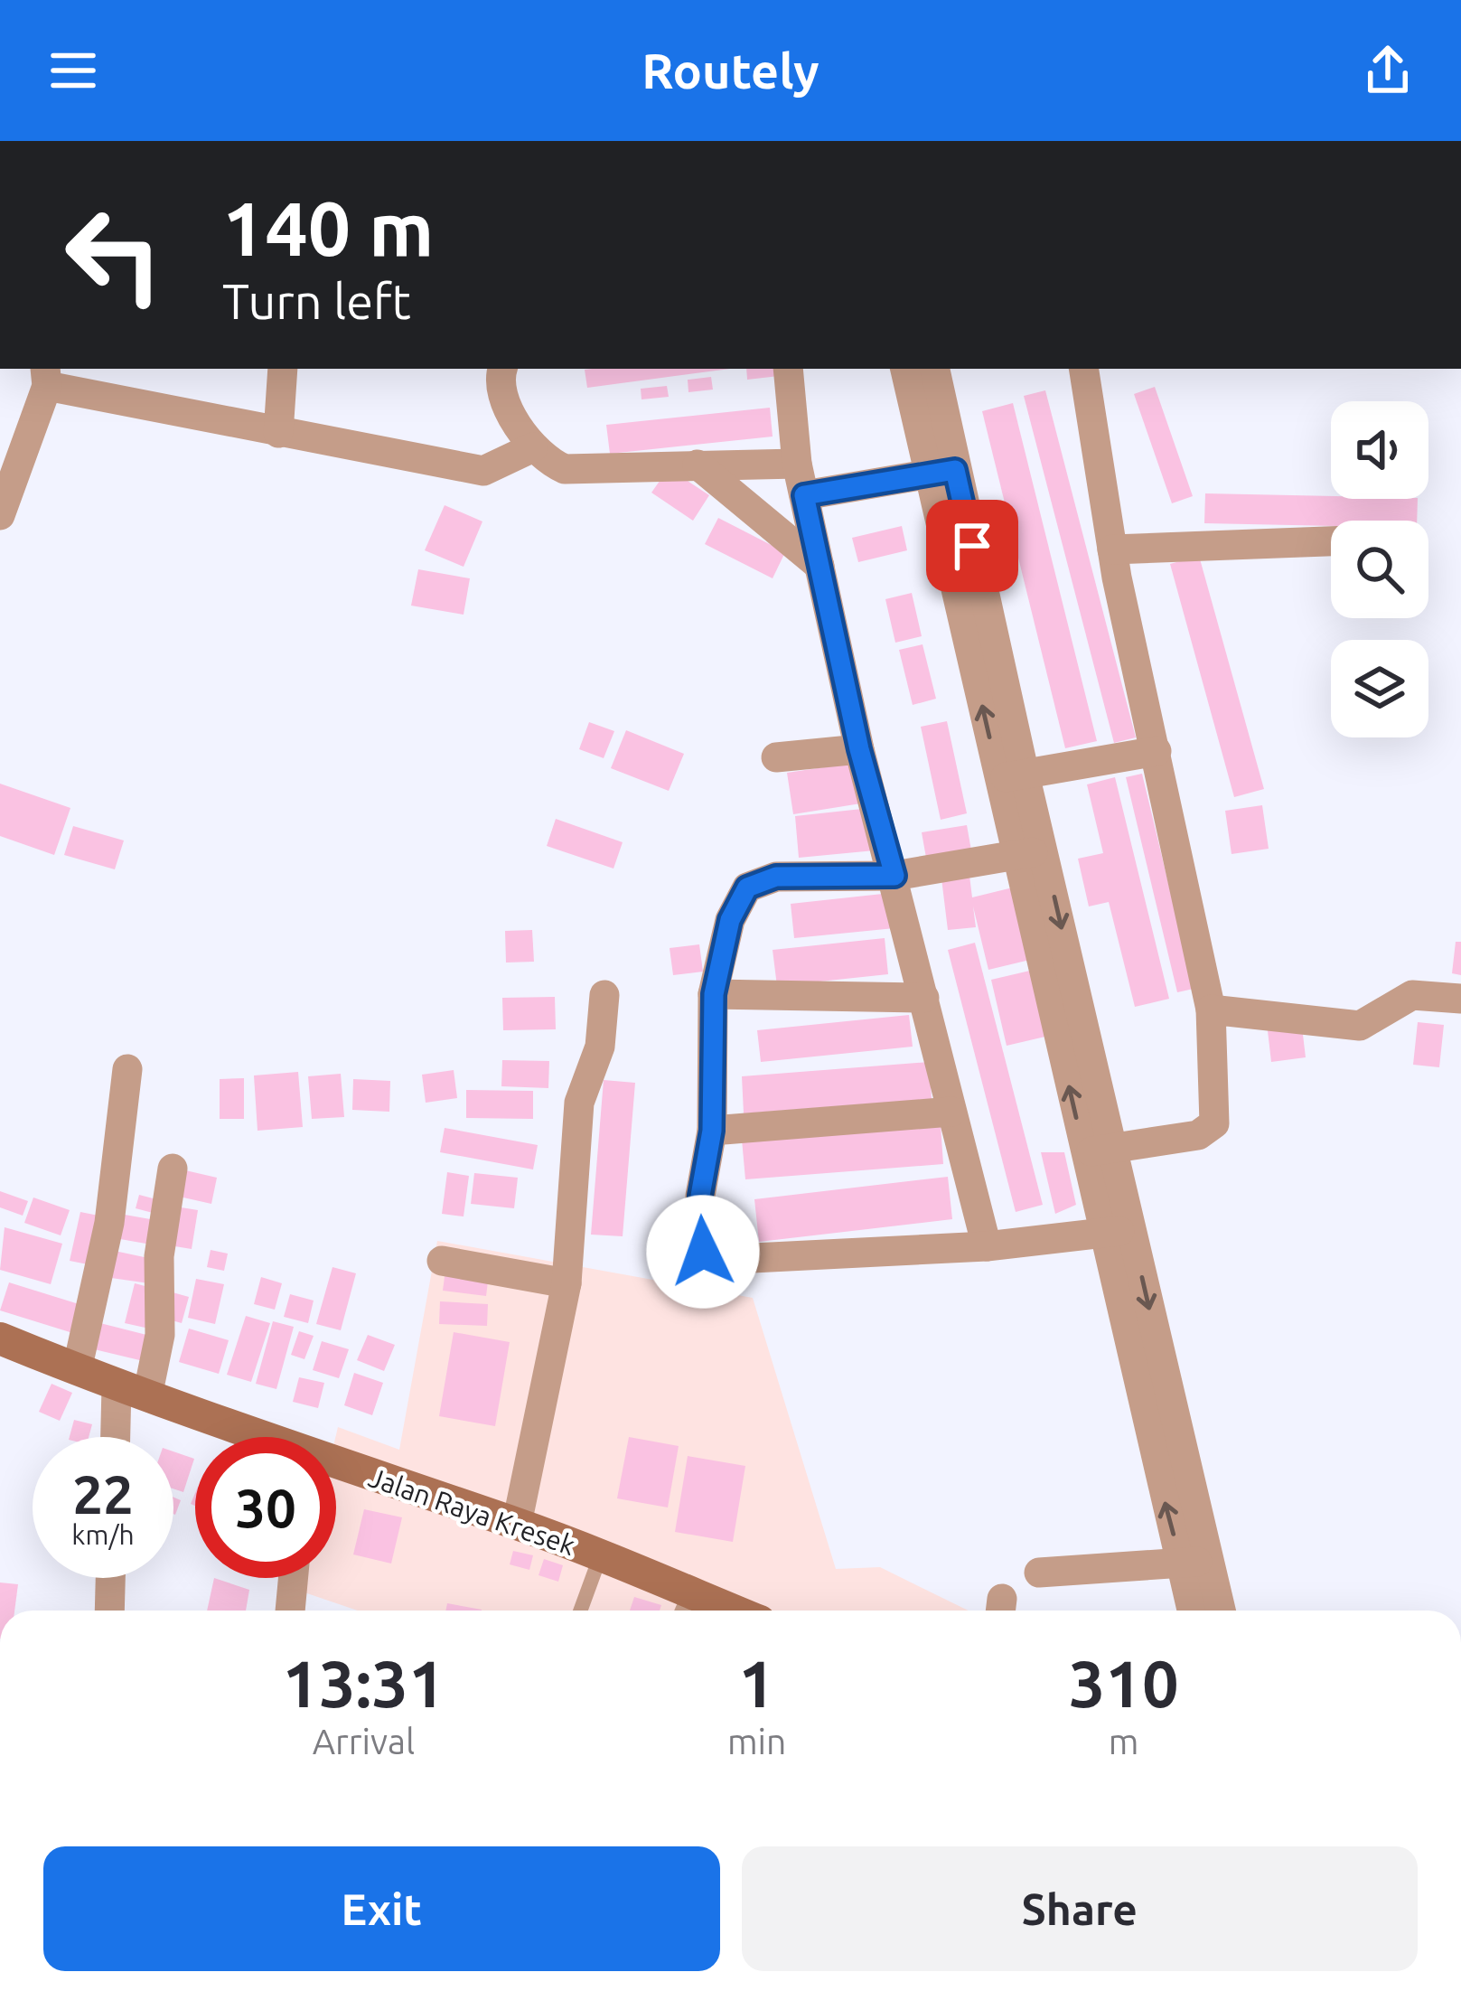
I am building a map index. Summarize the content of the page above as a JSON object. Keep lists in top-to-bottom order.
{
  "streets": {
    "main road": ["Jalan Raya Kresek"]
  },
  "page": {
    "header": "Routely",
    "turn": ["140 m", "Turn left"],
    "speed": "22 km/h",
    "limit": "30",
    "eta": [
      "13:31",
      "Arrival",
      "1",
      "min",
      "310",
      "m"
    ],
    "buttons": ["Exit", "Share"]
  }
}
